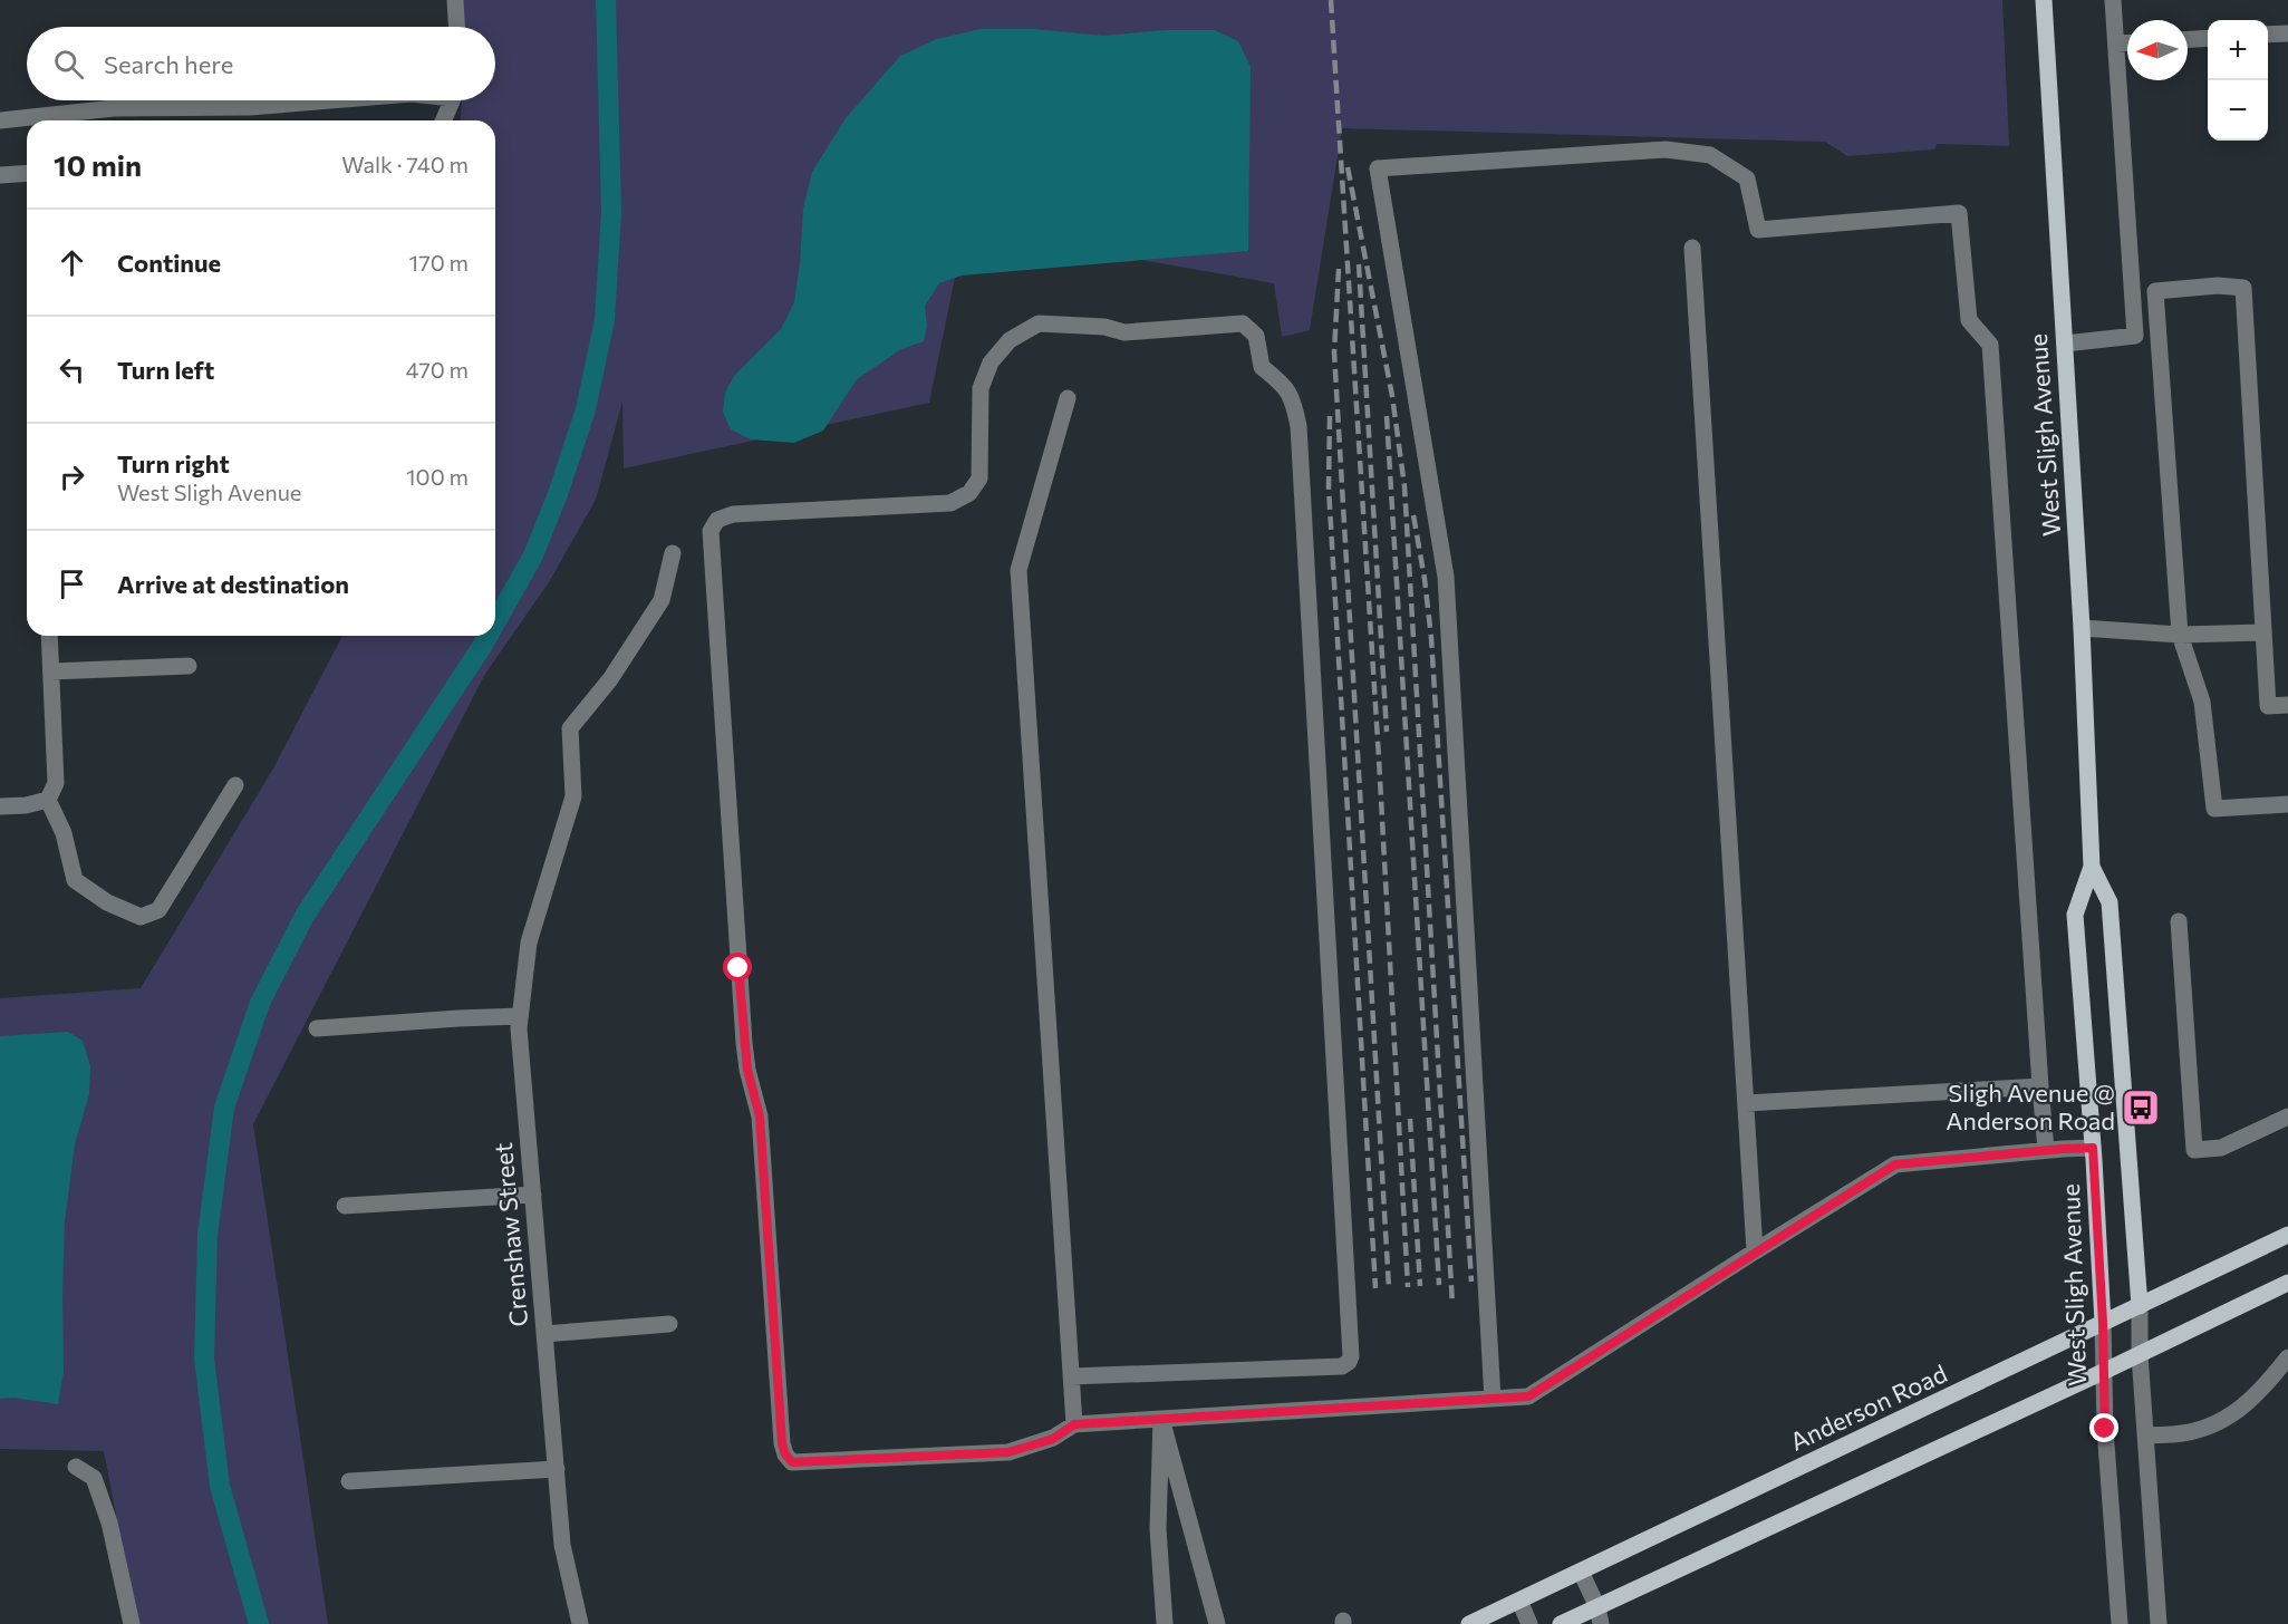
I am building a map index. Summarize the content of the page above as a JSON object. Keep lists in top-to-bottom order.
{
  "streets": {
    "main road": ["West Sligh Avenue", "Anderson Road"],
    "street": ["Crenshaw Street"]
  },
  "crossings": [
    ["West Sligh Avenue", "Anderson Road"]
  ],
  "places": {
    "bus stop": ["Sligh Avenue @ Anderson Road"]
  },
  "north": "left",
  "page": {
    "map_buttons": ["+", "−"],
    "search": "Search here",
    "heading": ["10 min", "Walk · 740 m"],
    "list": [
      ["Continue", "170 m"],
      ["Turn left", "470 m"],
      ["Turn right", "West Sligh Avenue", "100 m"],
      "Arrive at destination"
    ]
  }
}
